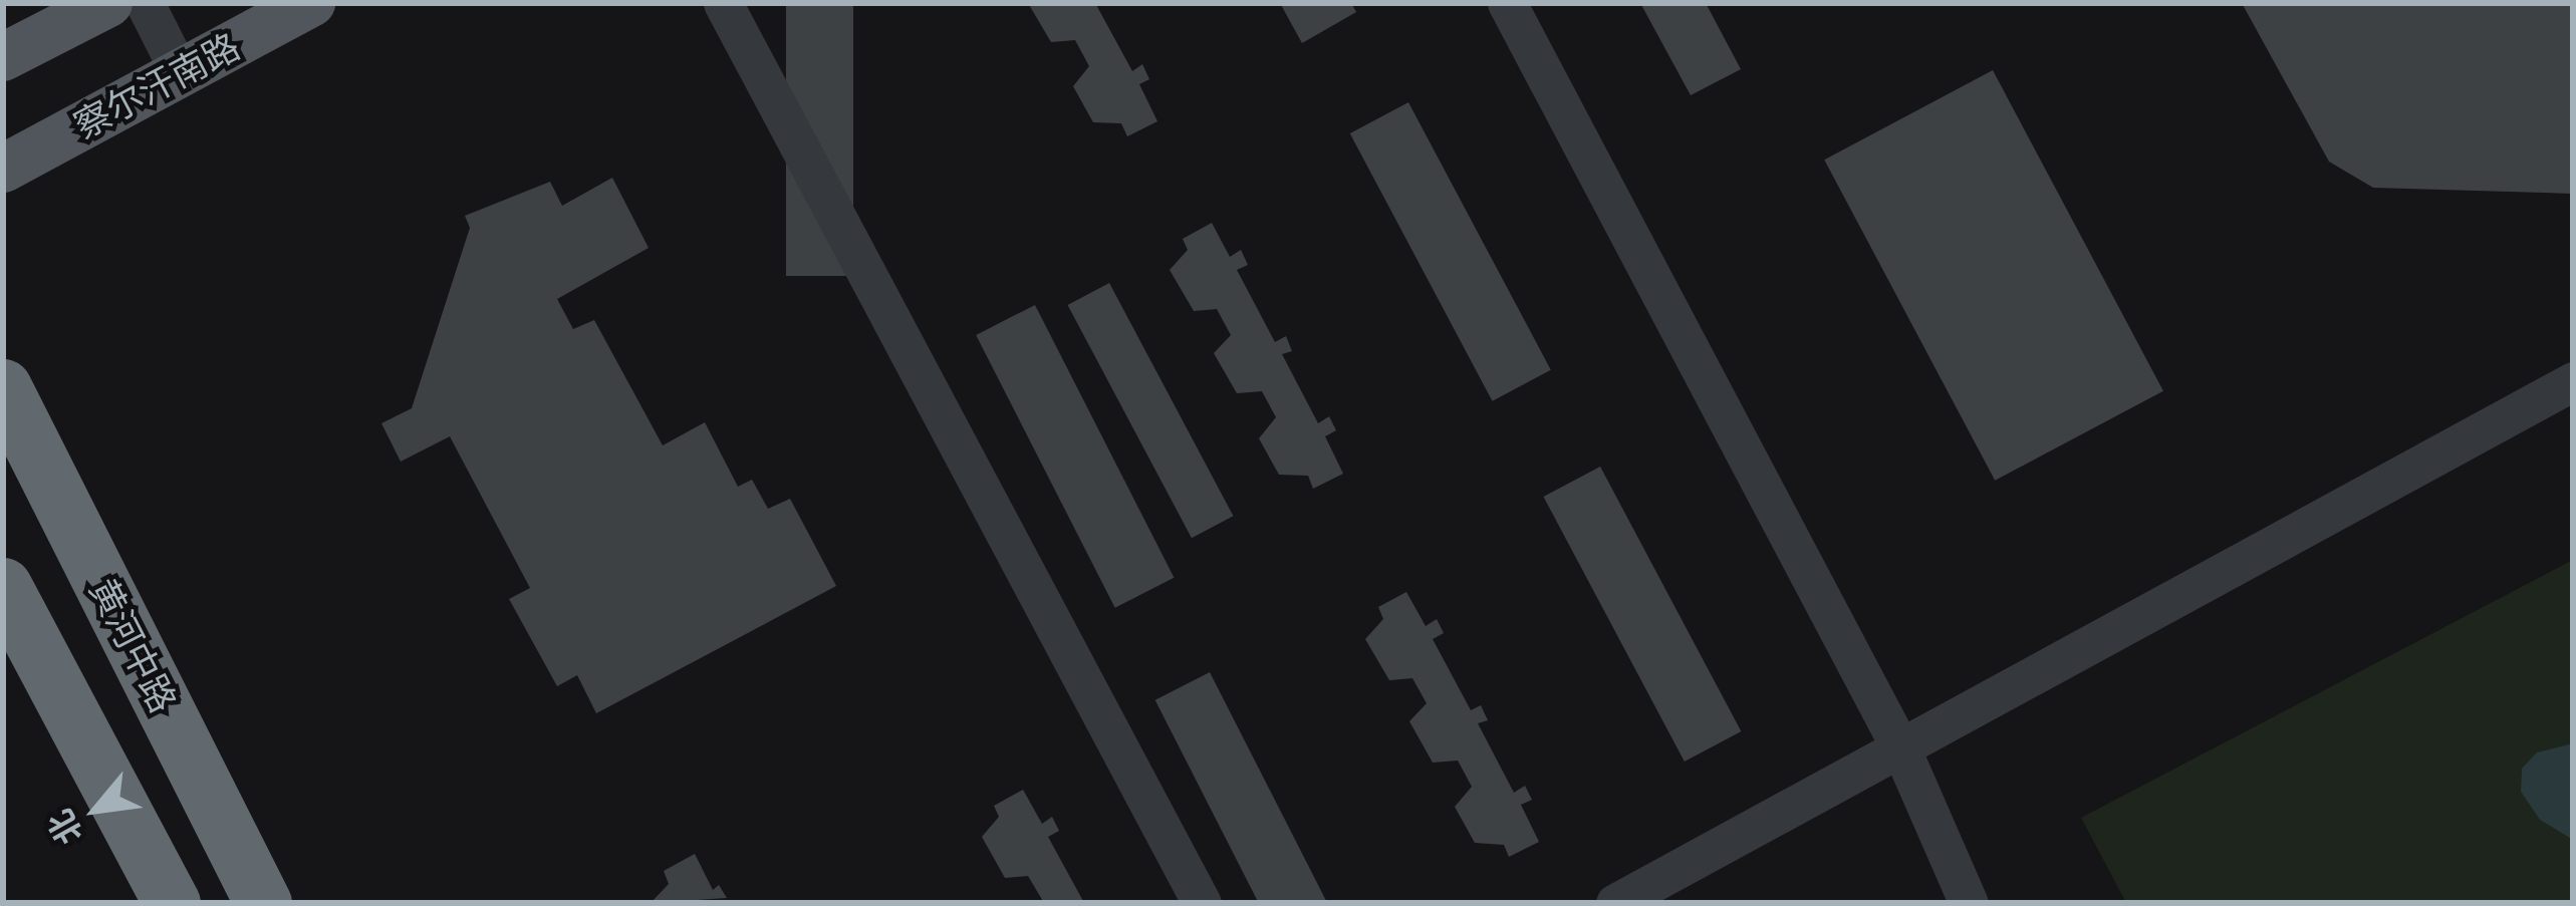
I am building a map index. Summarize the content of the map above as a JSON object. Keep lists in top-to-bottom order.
{
  "streets": {
    "highway": ["黄河中路"],
    "main road": ["察尔汗南路"]
  },
  "north": "bottom left"
}
